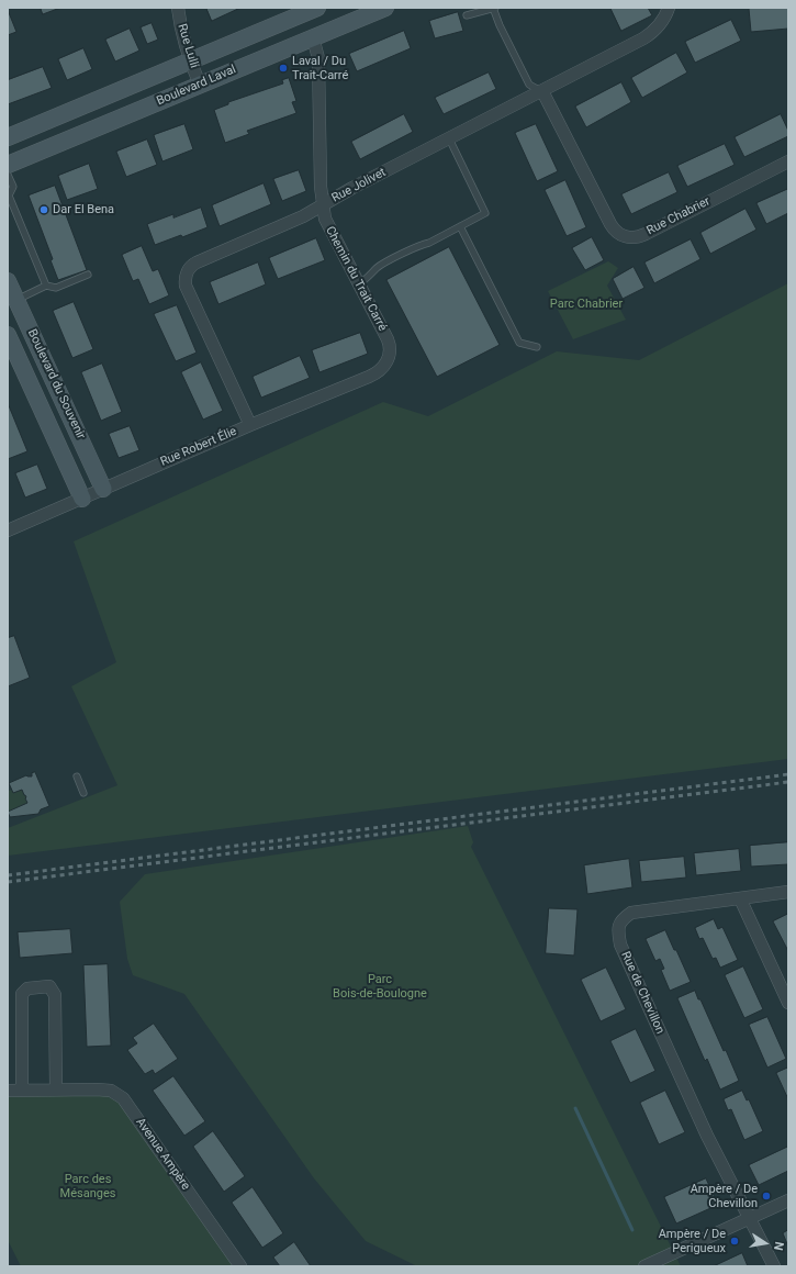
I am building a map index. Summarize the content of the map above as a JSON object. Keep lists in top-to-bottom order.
{
  "streets": {
    "street": [
      "Rue Lulli",
      "Boulevard Laval",
      "Rue Jolivet",
      "Rue Chabrier",
      "Chemin du Trait Carré",
      "Boulevard du Souvenir",
      "Rue Robert Élie",
      "Rue de Chevillon",
      "Avenue Ampère"
    ]
  },
  "crossings": [
    ["Rue Lulli", "Boulevard Laval"],
    ["Boulevard Laval", "Chemin du Trait Carré"],
    ["Rue Jolivet", "Rue Chabrier"],
    ["Rue Jolivet", "Chemin du Trait Carré"],
    ["Rue Jolivet", "Rue Robert Élie"],
    ["Chemin du Trait Carré", "Rue Robert Élie"],
    ["Boulevard du Souvenir", "Rue Robert Élie"]
  ],
  "parks": ["Parc Chabrier", "Parc Bois-de-Boulogne", "Parc des Mésanges"],
  "places": [
    "Laval / Du Trait-Carré",
    "Dar El Bena",
    "Ampère / De Chevillon",
    "Ampère / De Perigueux"
  ],
  "north": "right"
}
